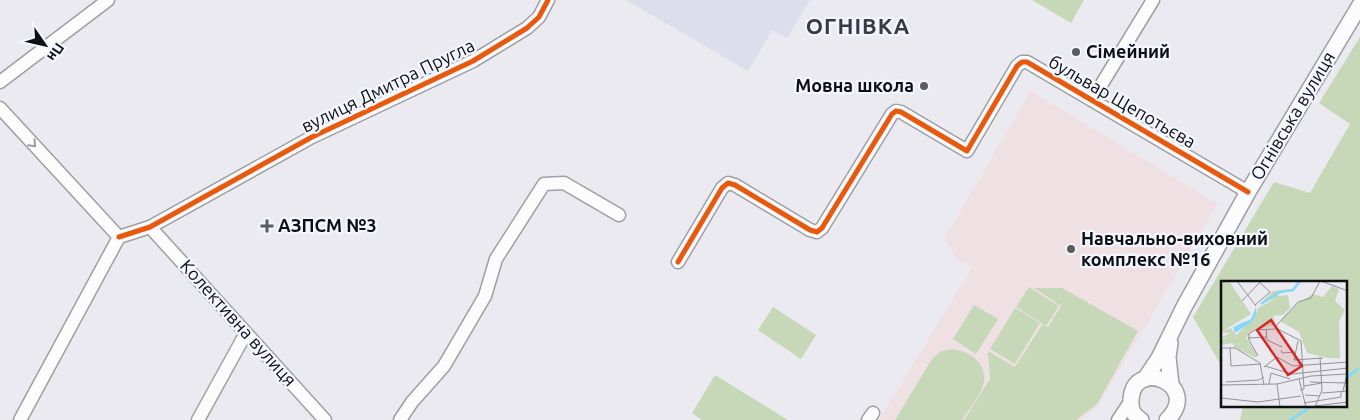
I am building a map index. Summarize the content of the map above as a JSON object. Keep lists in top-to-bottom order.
{
  "streets": {
    "street": [
      "вулиця Дмитра Пругла",
      "бульвар Щепотьєва",
      "Огнівська вулиця",
      "Колективна вулиця"
    ]
  },
  "crossings": [
    ["вулиця Дмитра Пругла", "Колективна вулиця"],
    ["бульвар Щепотьєва", "Огнівська вулиця"]
  ],
  "districts": ["ОГНІВКА"],
  "places": {
    "other": ["Сімейний", "Мовна школа", "Навчально-виховний комплекс №16"],
    "health": ["АЗПСМ №3"]
  },
  "north": "bottom right"
}
